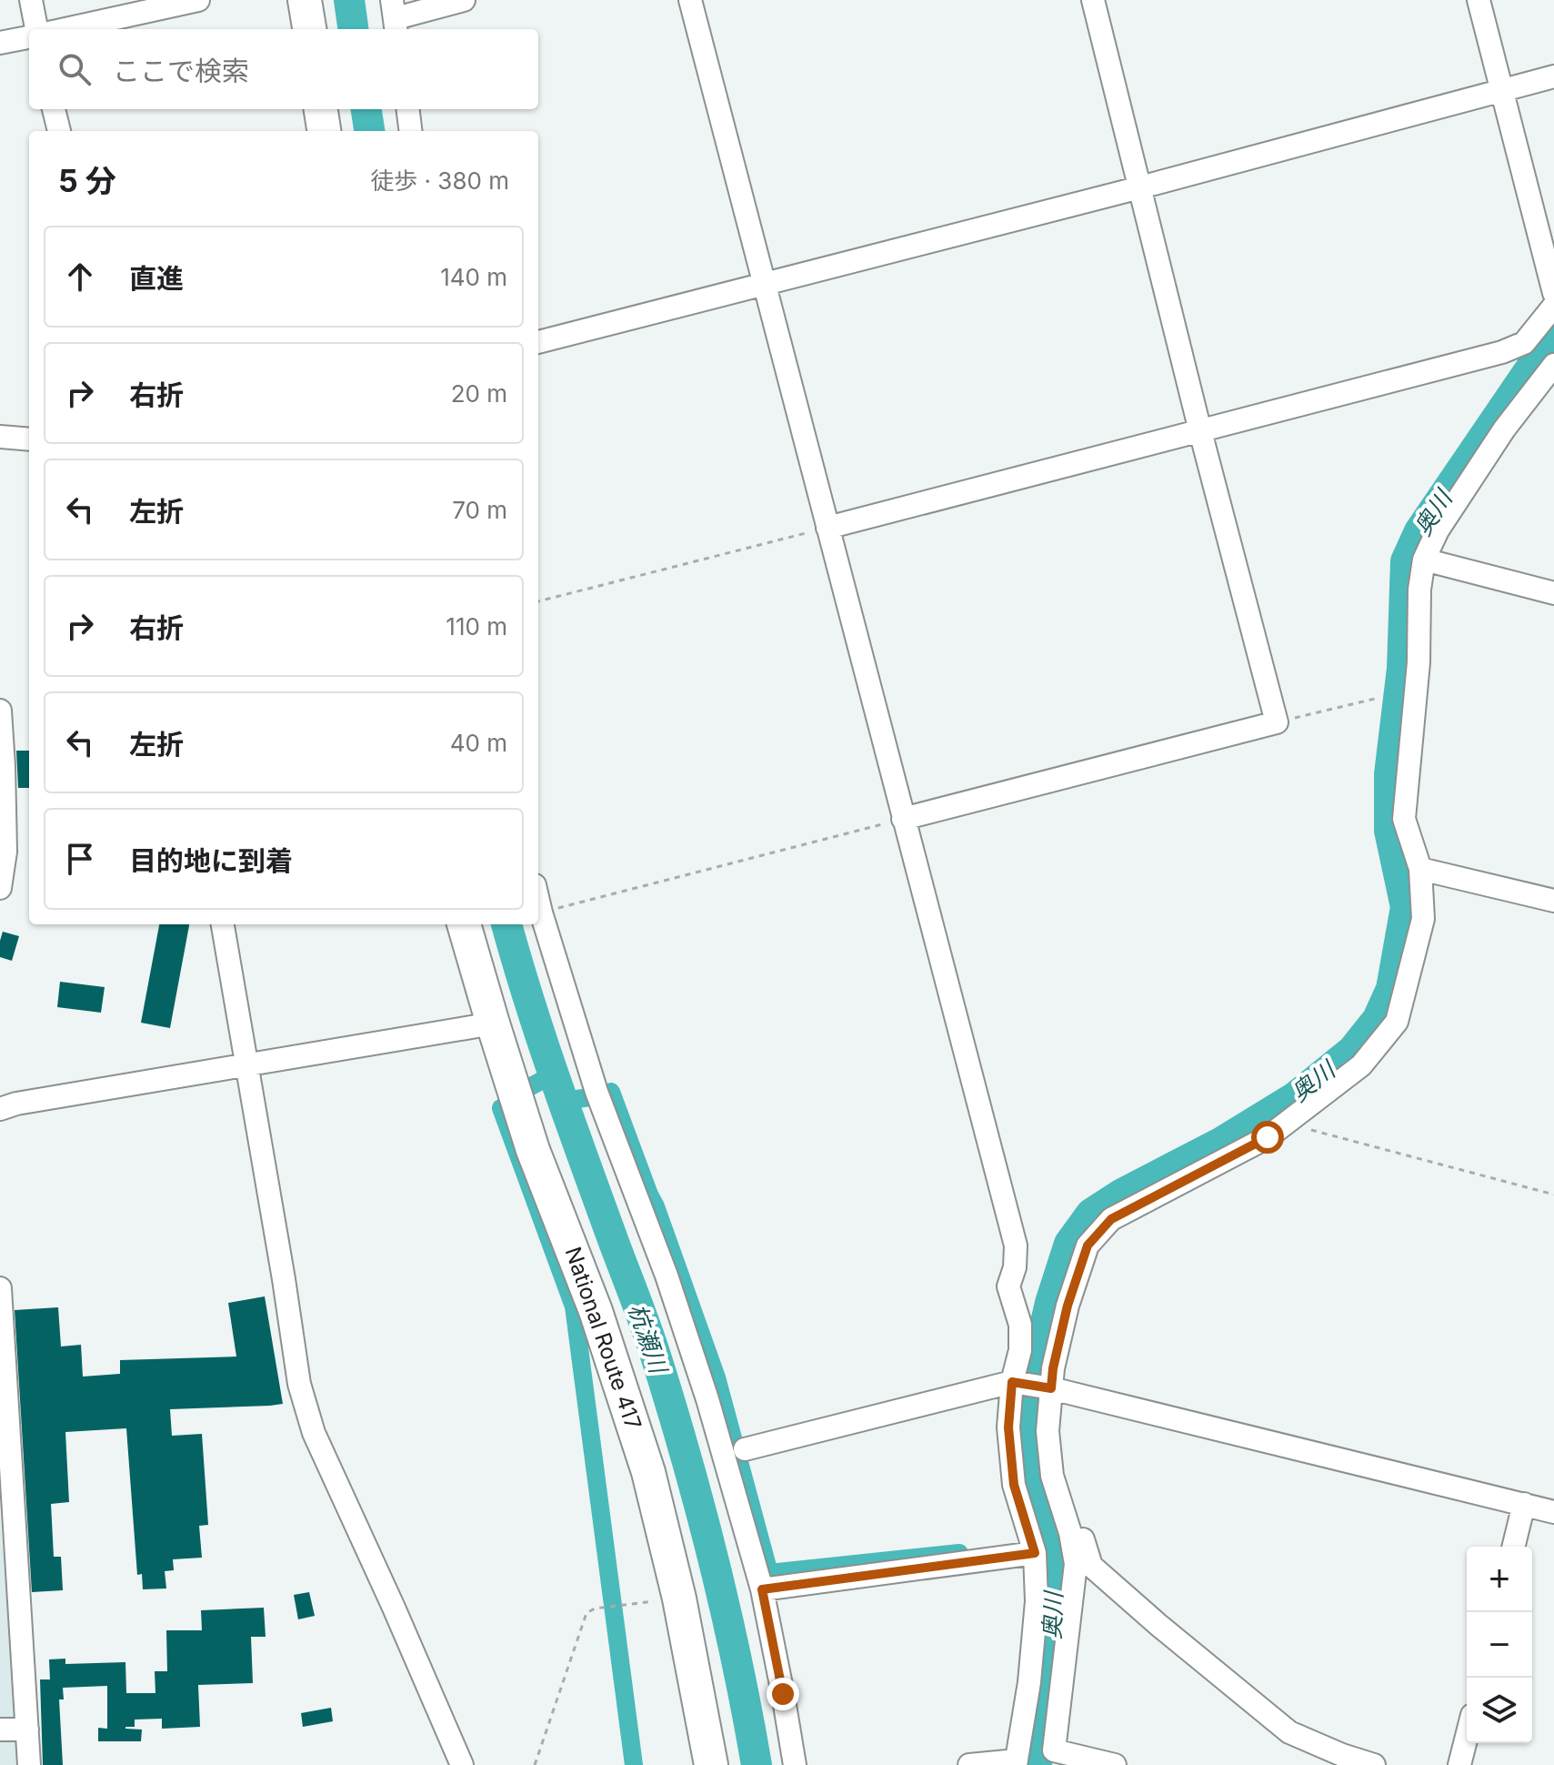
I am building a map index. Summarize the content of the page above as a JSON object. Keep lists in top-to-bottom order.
{
  "streets": {
    "highway": ["National Route 417"]
  },
  "water": ["奥川", "杭瀬川"],
  "page": {
    "search": "ここで検索",
    "heading": ["5 分", "徒歩 · 380 m"],
    "list": [
      ["直進", "140 m"],
      ["右折", "20 m"],
      ["左折", "70 m"],
      ["右折", "110 m"],
      ["左折", "40 m"],
      "目的地に到着"
    ],
    "map_buttons": ["+", "−"]
  }
}
